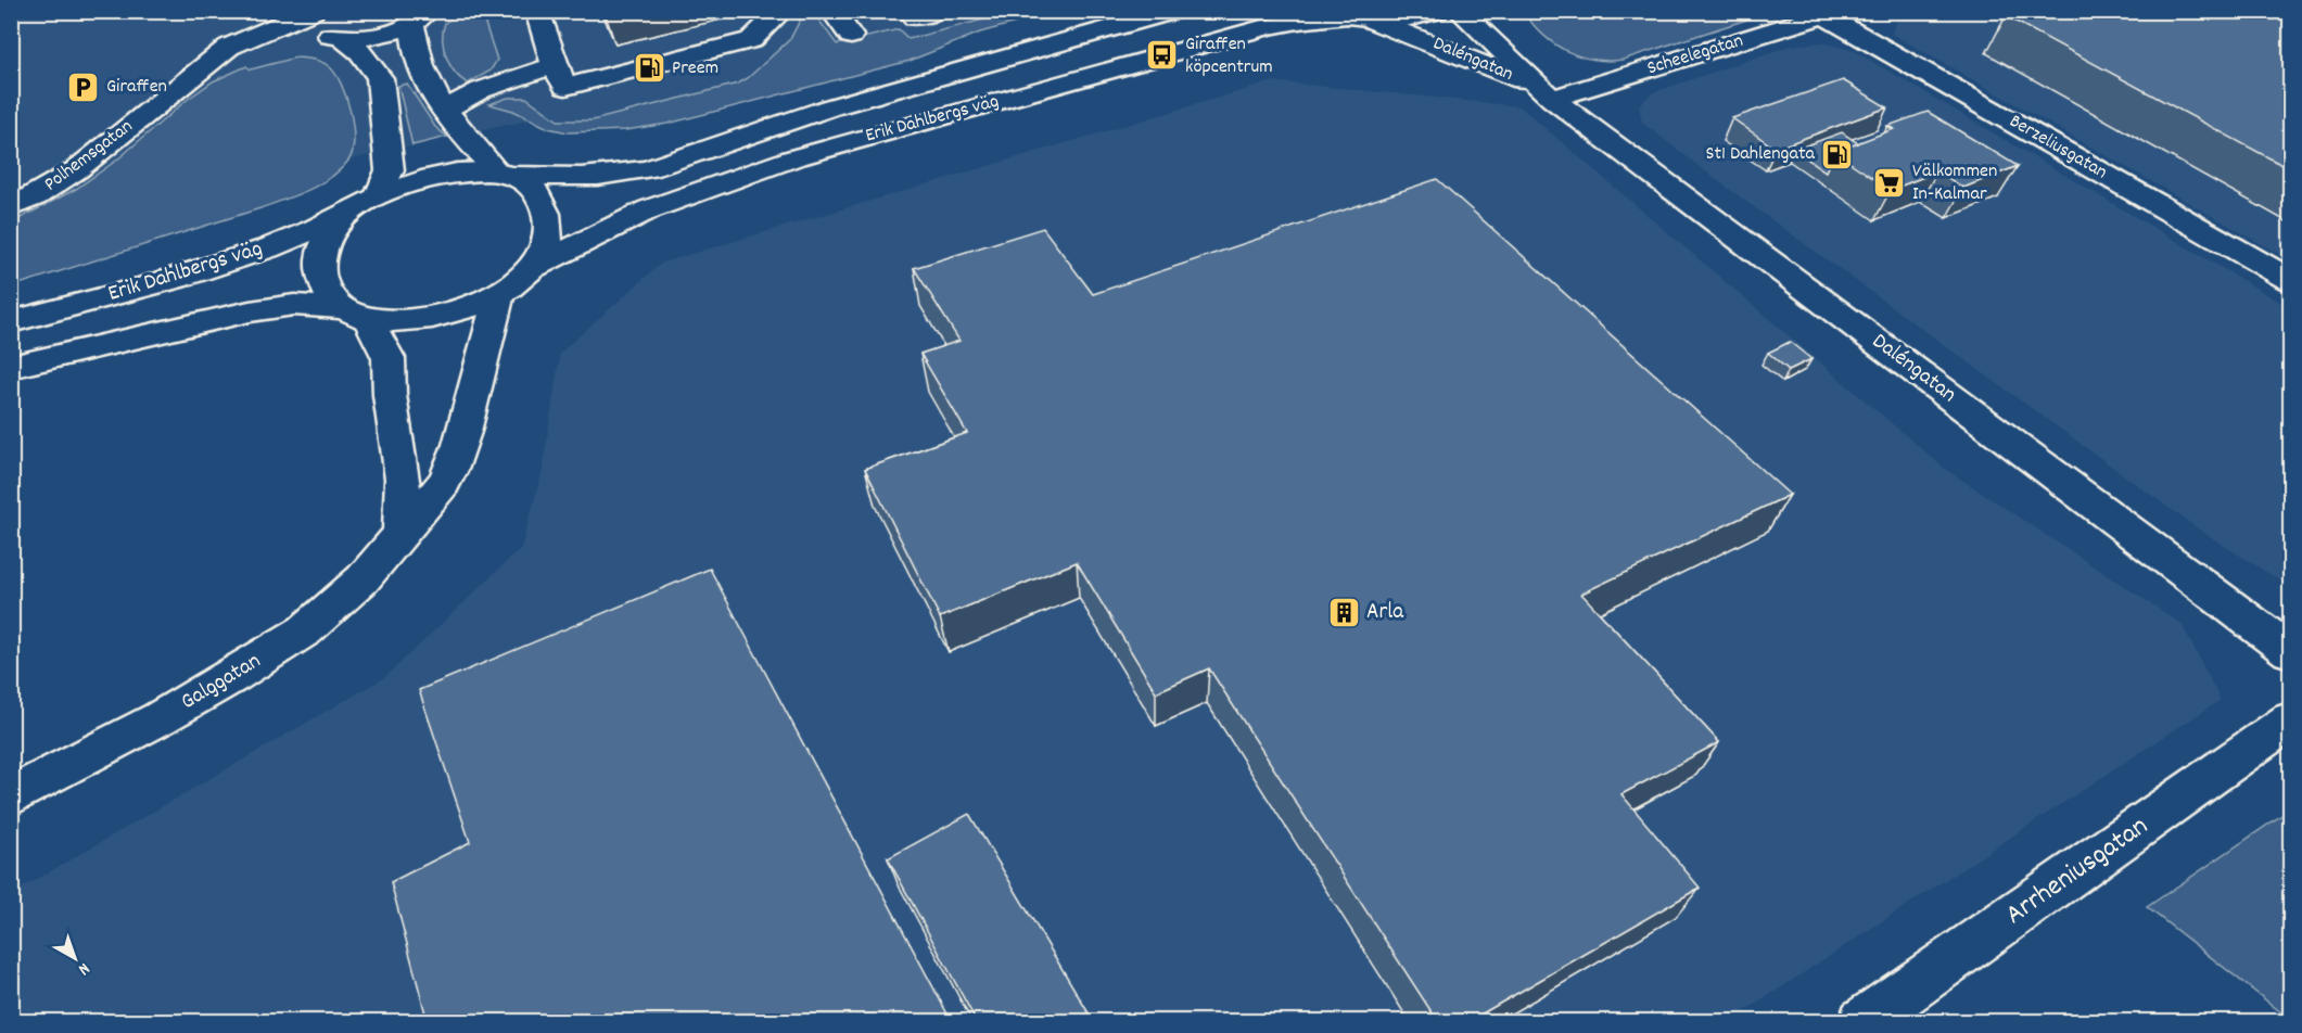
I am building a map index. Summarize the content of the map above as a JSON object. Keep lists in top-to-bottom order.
{
  "streets": {
    "street": [
      "Scheelegatan",
      "Daléngatan",
      "Erik Dahlbergs väg",
      "Berzeliusgatan",
      "Polhemsgatan",
      "Galggatan",
      "Arrheniusgatan"
    ]
  },
  "crossings": [
    ["Scheelegatan", "Daléngatan"],
    ["Scheelegatan", "Berzeliusgatan"],
    ["Daléngatan", "Erik Dahlbergs väg"],
    ["Erik Dahlbergs väg", "Galggatan"]
  ],
  "places": {
    "bus stop": ["Giraffen köpcentrum"],
    "fuel station": ["Preem", "St1 Dahlengata"],
    "parking": ["Giraffen"],
    "supermarket": ["Välkommen In-Kalmar"],
    "building": ["Arla"]
  },
  "north": "bottom right"
}
